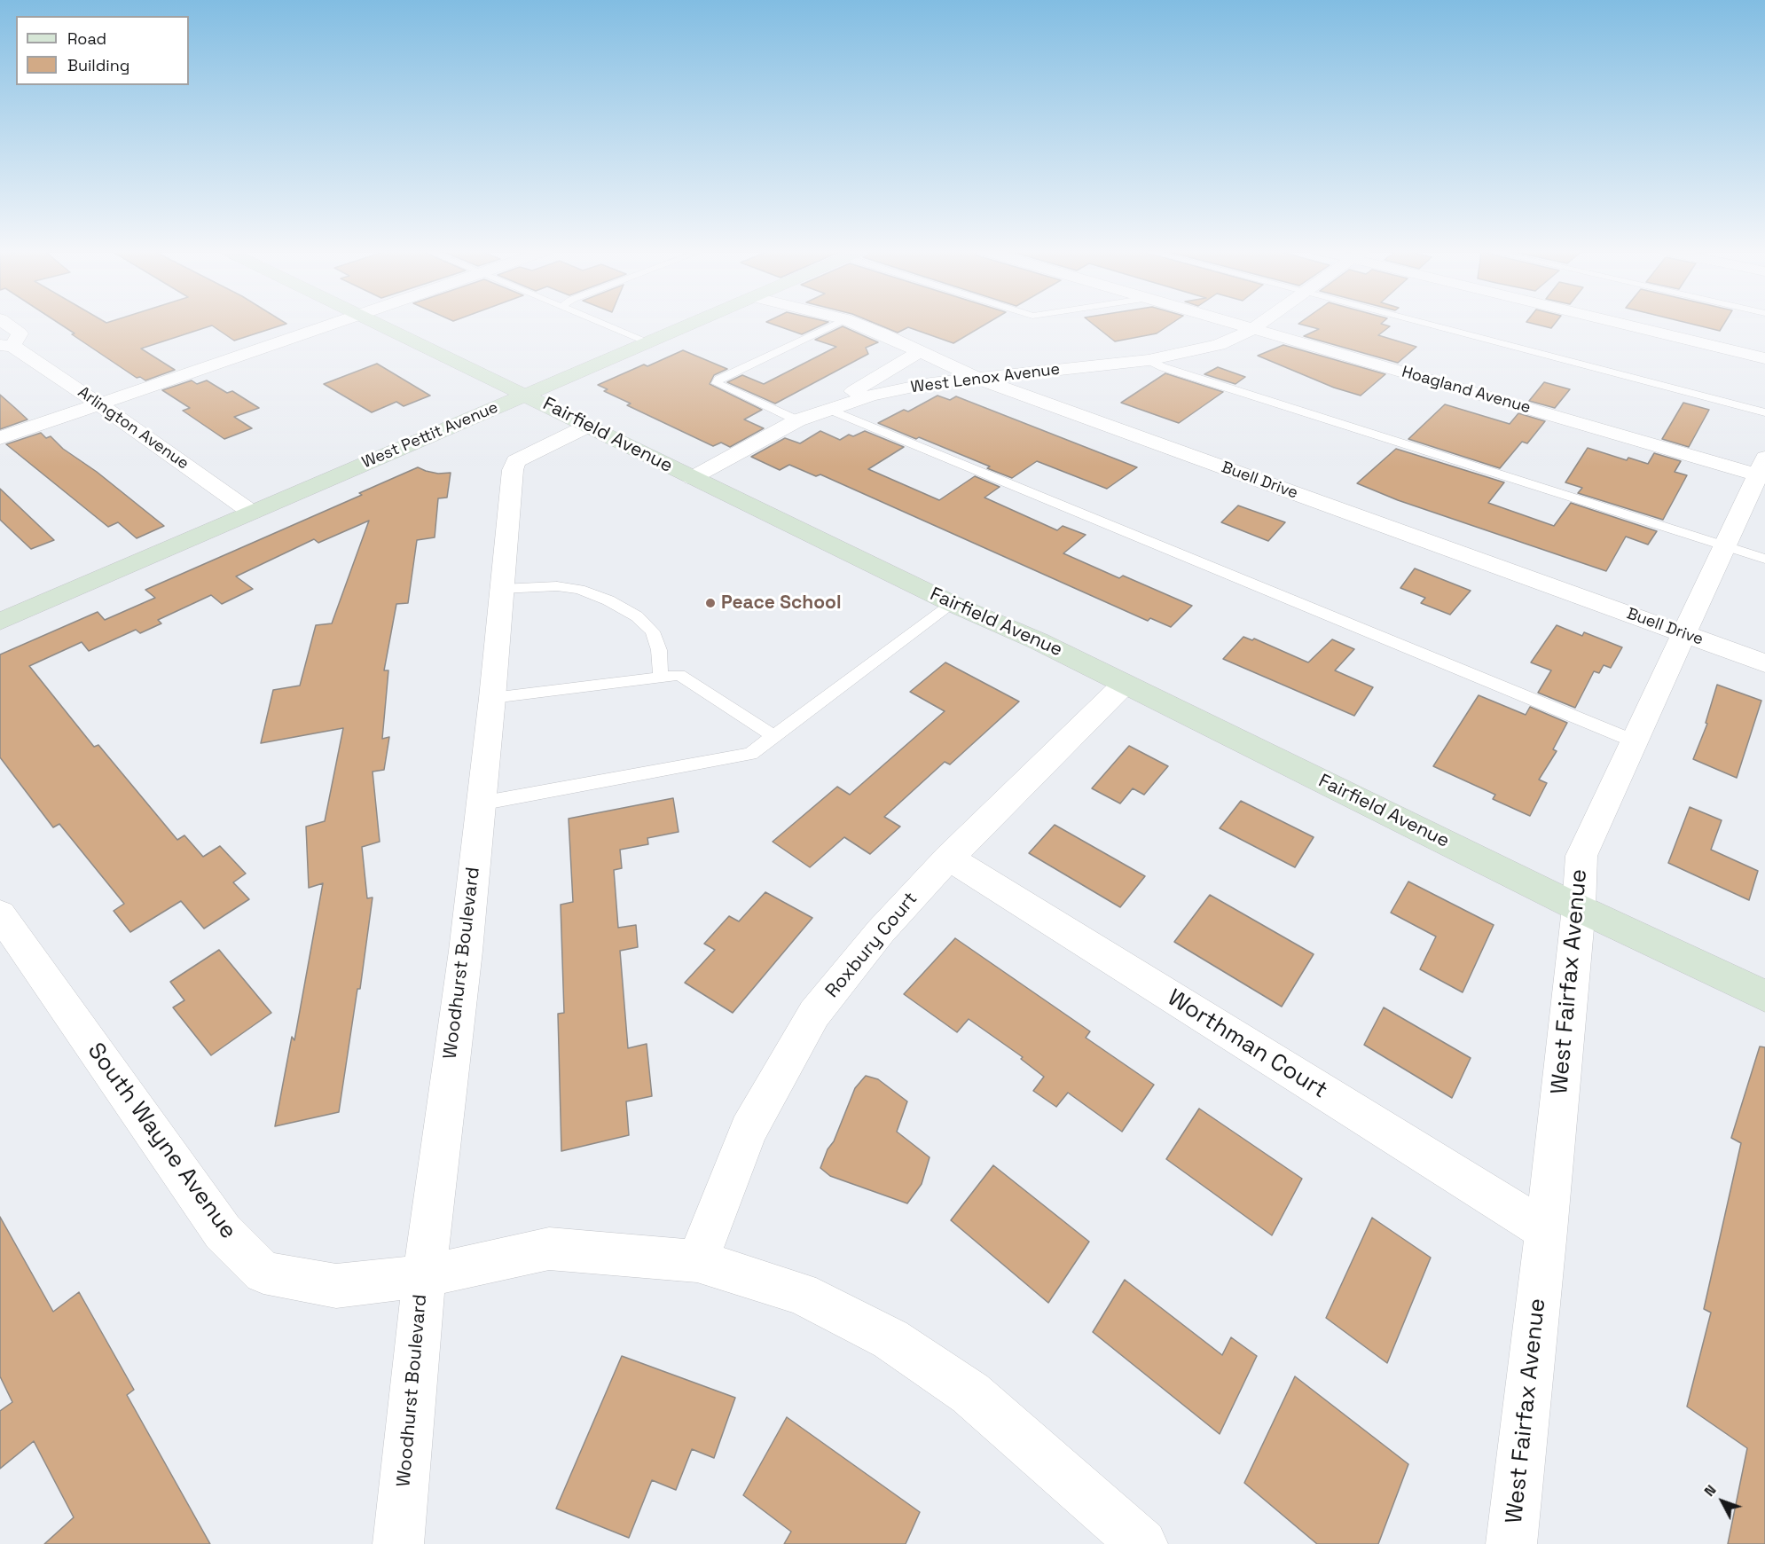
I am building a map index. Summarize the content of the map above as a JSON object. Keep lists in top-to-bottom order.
{
  "streets": {
    "main road": ["West Pettit Avenue", "Fairfield Avenue"],
    "street": [
      "West Lenox Avenue",
      "Hoagland Avenue",
      "Arlington Avenue",
      "Buell Drive",
      "Roxbury Court",
      "Woodhurst Boulevard",
      "West Fairfax Avenue",
      "Worthman Court",
      "South Wayne Avenue"
    ]
  },
  "crossings": [
    ["West Lenox Avenue", "Hoagland Avenue"],
    ["West Lenox Avenue", "Fairfield Avenue"],
    ["West Lenox Avenue", "Buell Drive"],
    ["Hoagland Avenue", "West Fairfax Avenue"],
    ["Arlington Avenue", "West Pettit Avenue"],
    ["West Pettit Avenue", "Fairfield Avenue"],
    ["Fairfield Avenue", "Roxbury Court"],
    ["Fairfield Avenue", "Woodhurst Boulevard"],
    ["Fairfield Avenue", "West Fairfax Avenue"],
    ["Buell Drive", "West Fairfax Avenue"],
    ["Roxbury Court", "Worthman Court"],
    ["Roxbury Court", "South Wayne Avenue"],
    ["Woodhurst Boulevard", "South Wayne Avenue"],
    ["West Fairfax Avenue", "Worthman Court"]
  ],
  "places": ["Peace School"],
  "legend": ["Road", "Building"],
  "north": "top left"
}
